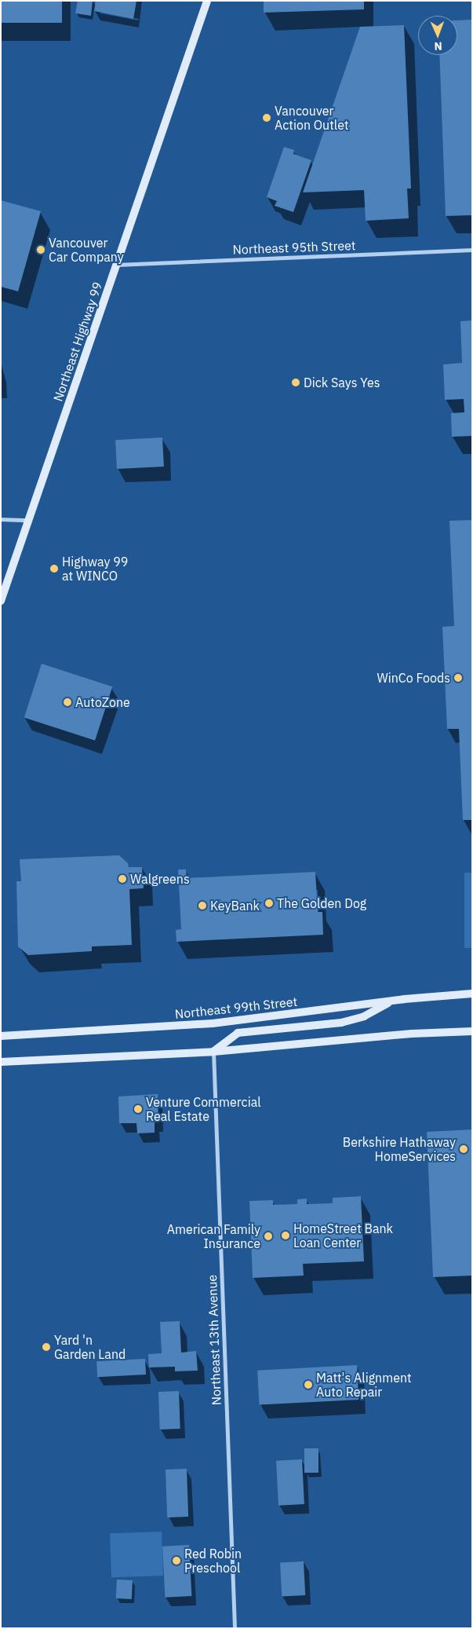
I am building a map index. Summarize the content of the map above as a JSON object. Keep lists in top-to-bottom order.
{
  "streets": {
    "main road": ["Northeast Highway 99", "Northeast 99th Street"],
    "street": ["Northeast 95th Street", "Northeast 13th Avenue"]
  },
  "crossings": [
    ["Northeast 95th Street", "Northeast Highway 99"]
  ],
  "places": [
    "Vancouver Action Outlet",
    "Vancouver Car Company",
    "Dick Says Yes",
    "Highway 99 at WINCO",
    "WinCo Foods",
    "AutoZone",
    "Walgreens",
    "The Golden Dog",
    "KeyBank",
    "Venture Commercial Real Estate",
    "Berkshire Hathaway HomeServices",
    "HomeStreet Bank Loan Center",
    "American Family Insurance",
    "Yard 'n Garden Land",
    "Matt's Alignment Auto Repair",
    "Red Robin Preschool"
  ],
  "north": "bottom"
}
